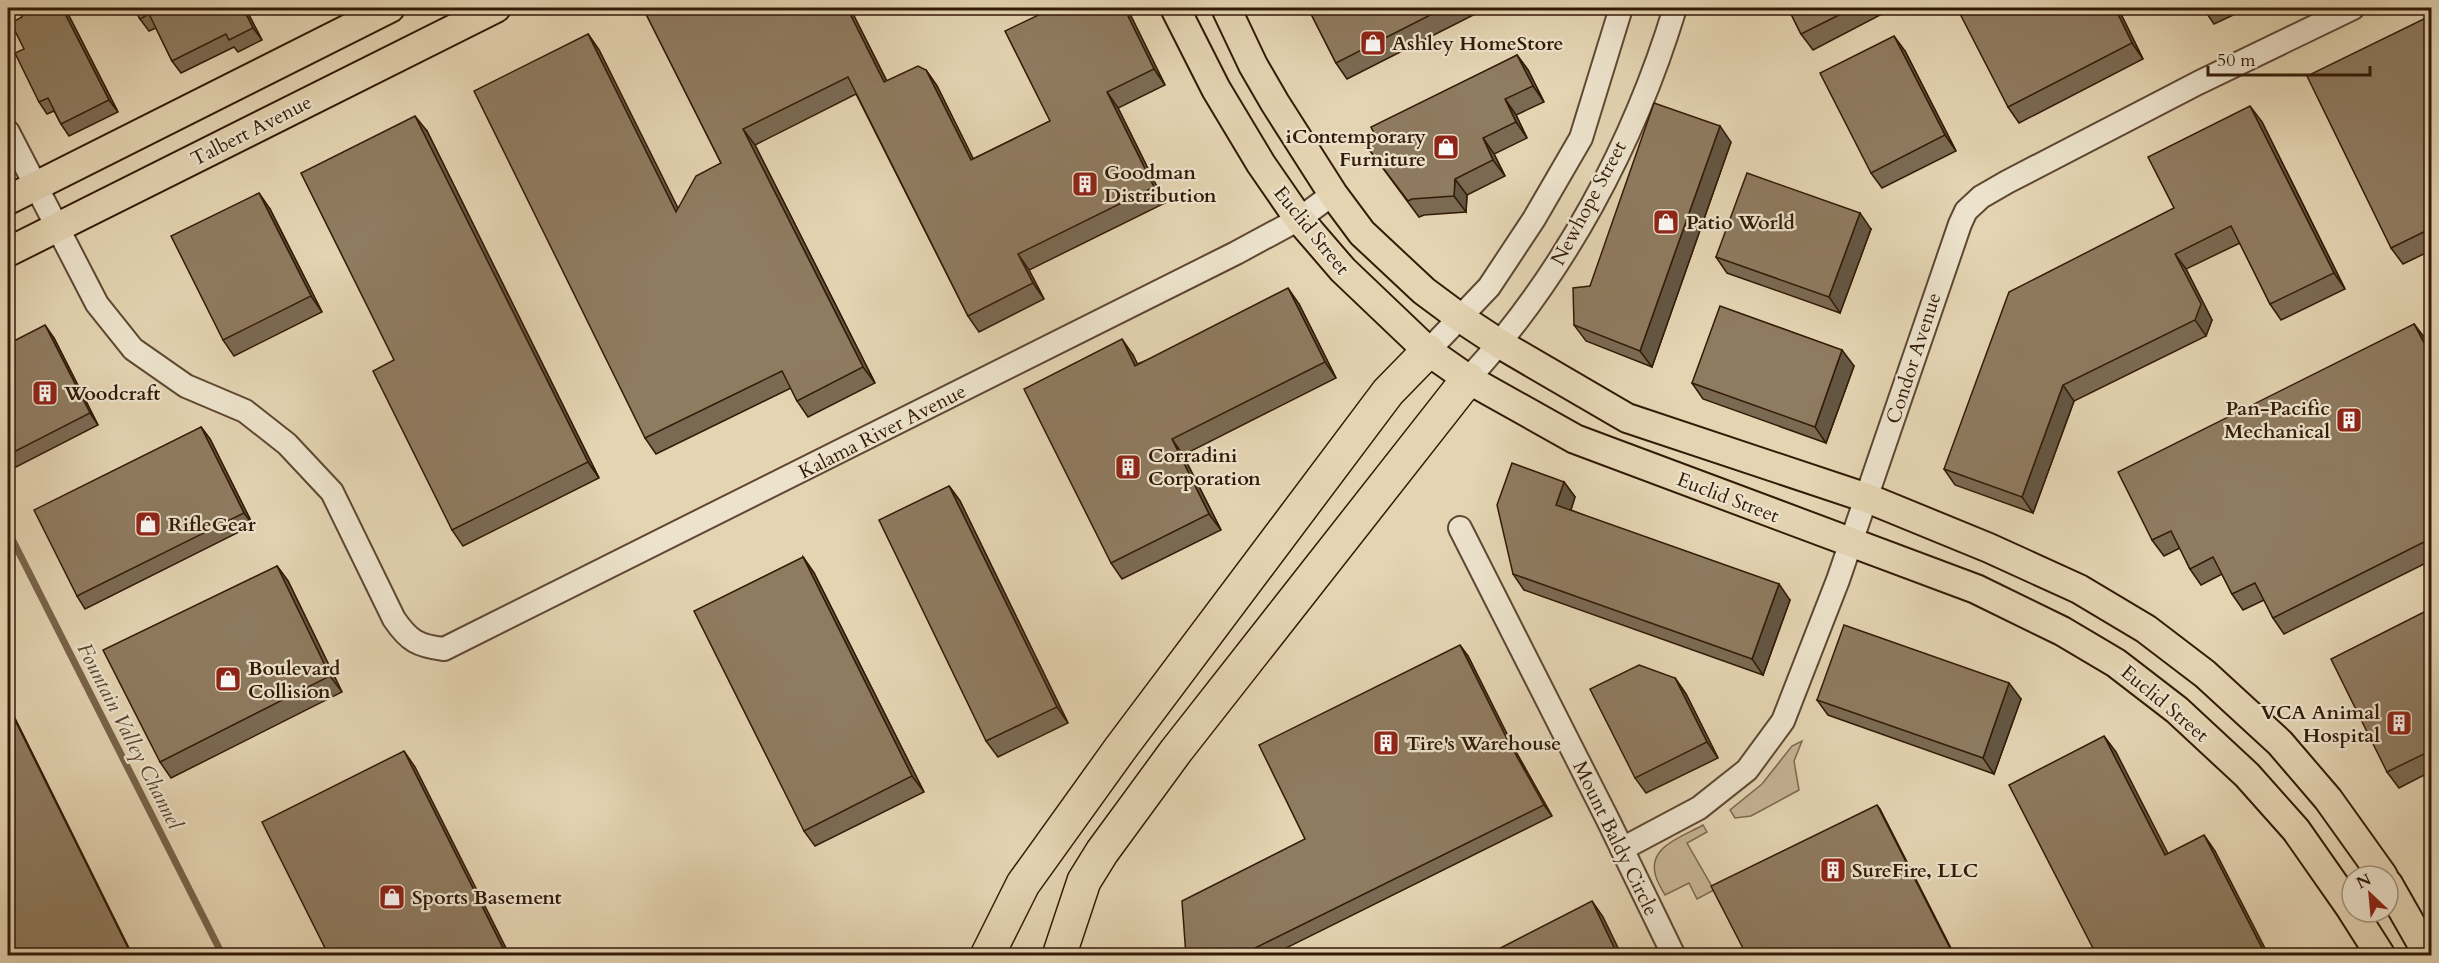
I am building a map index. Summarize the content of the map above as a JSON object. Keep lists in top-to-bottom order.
{
  "streets": {
    "main road": ["Talbert Avenue", "Euclid Street"],
    "street": [
      "Newhope Street",
      "Condor Avenue",
      "Kalama River Avenue",
      "Mount Baldy Circle"
    ]
  },
  "crossings": [
    ["Talbert Avenue", "Kalama River Avenue"],
    ["Newhope Street", "Euclid Street"],
    ["Euclid Street", "Condor Avenue"],
    ["Euclid Street", "Kalama River Avenue"],
    ["Condor Avenue", "Mount Baldy Circle"]
  ],
  "water": ["Fountain Valley Channel"],
  "places": {
    "shop": [
      "Ashley HomeStore",
      "iContemporary Furniture",
      "Patio World",
      "RifleGear",
      "Boulevard Collision",
      "Sports Basement"
    ],
    "building": [
      "Goodman Distribution",
      "Woodcraft",
      "Pan-Pacific Mechanical",
      "Corradini Corporation",
      "VCA Animal Hospital",
      "Tire's Warehouse",
      "SureFire, LLC"
    ]
  },
  "scale_bar": "50 m",
  "north": "top left"
}
